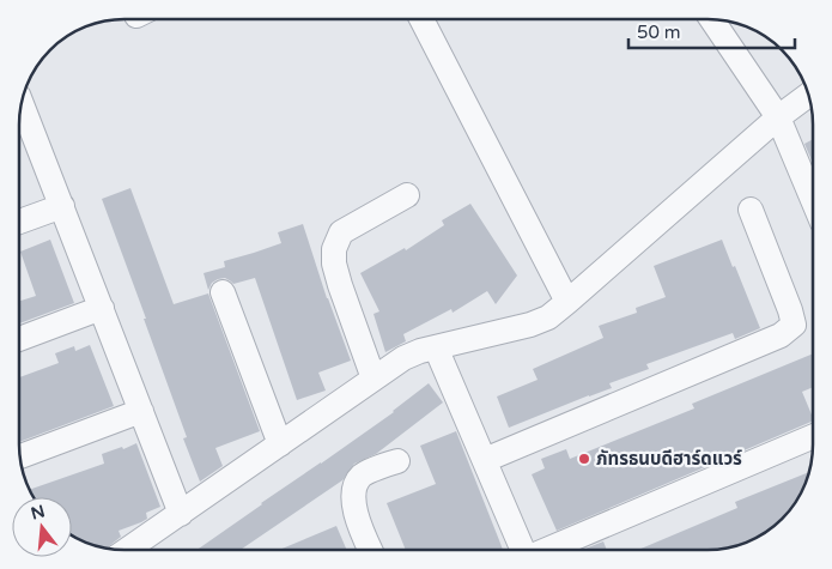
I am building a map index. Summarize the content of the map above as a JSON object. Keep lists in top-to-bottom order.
{
  "places": ["ภัทรธนบดีฮาร์ดแวร์"],
  "scale_bar": "50 m",
  "north": "top"
}
